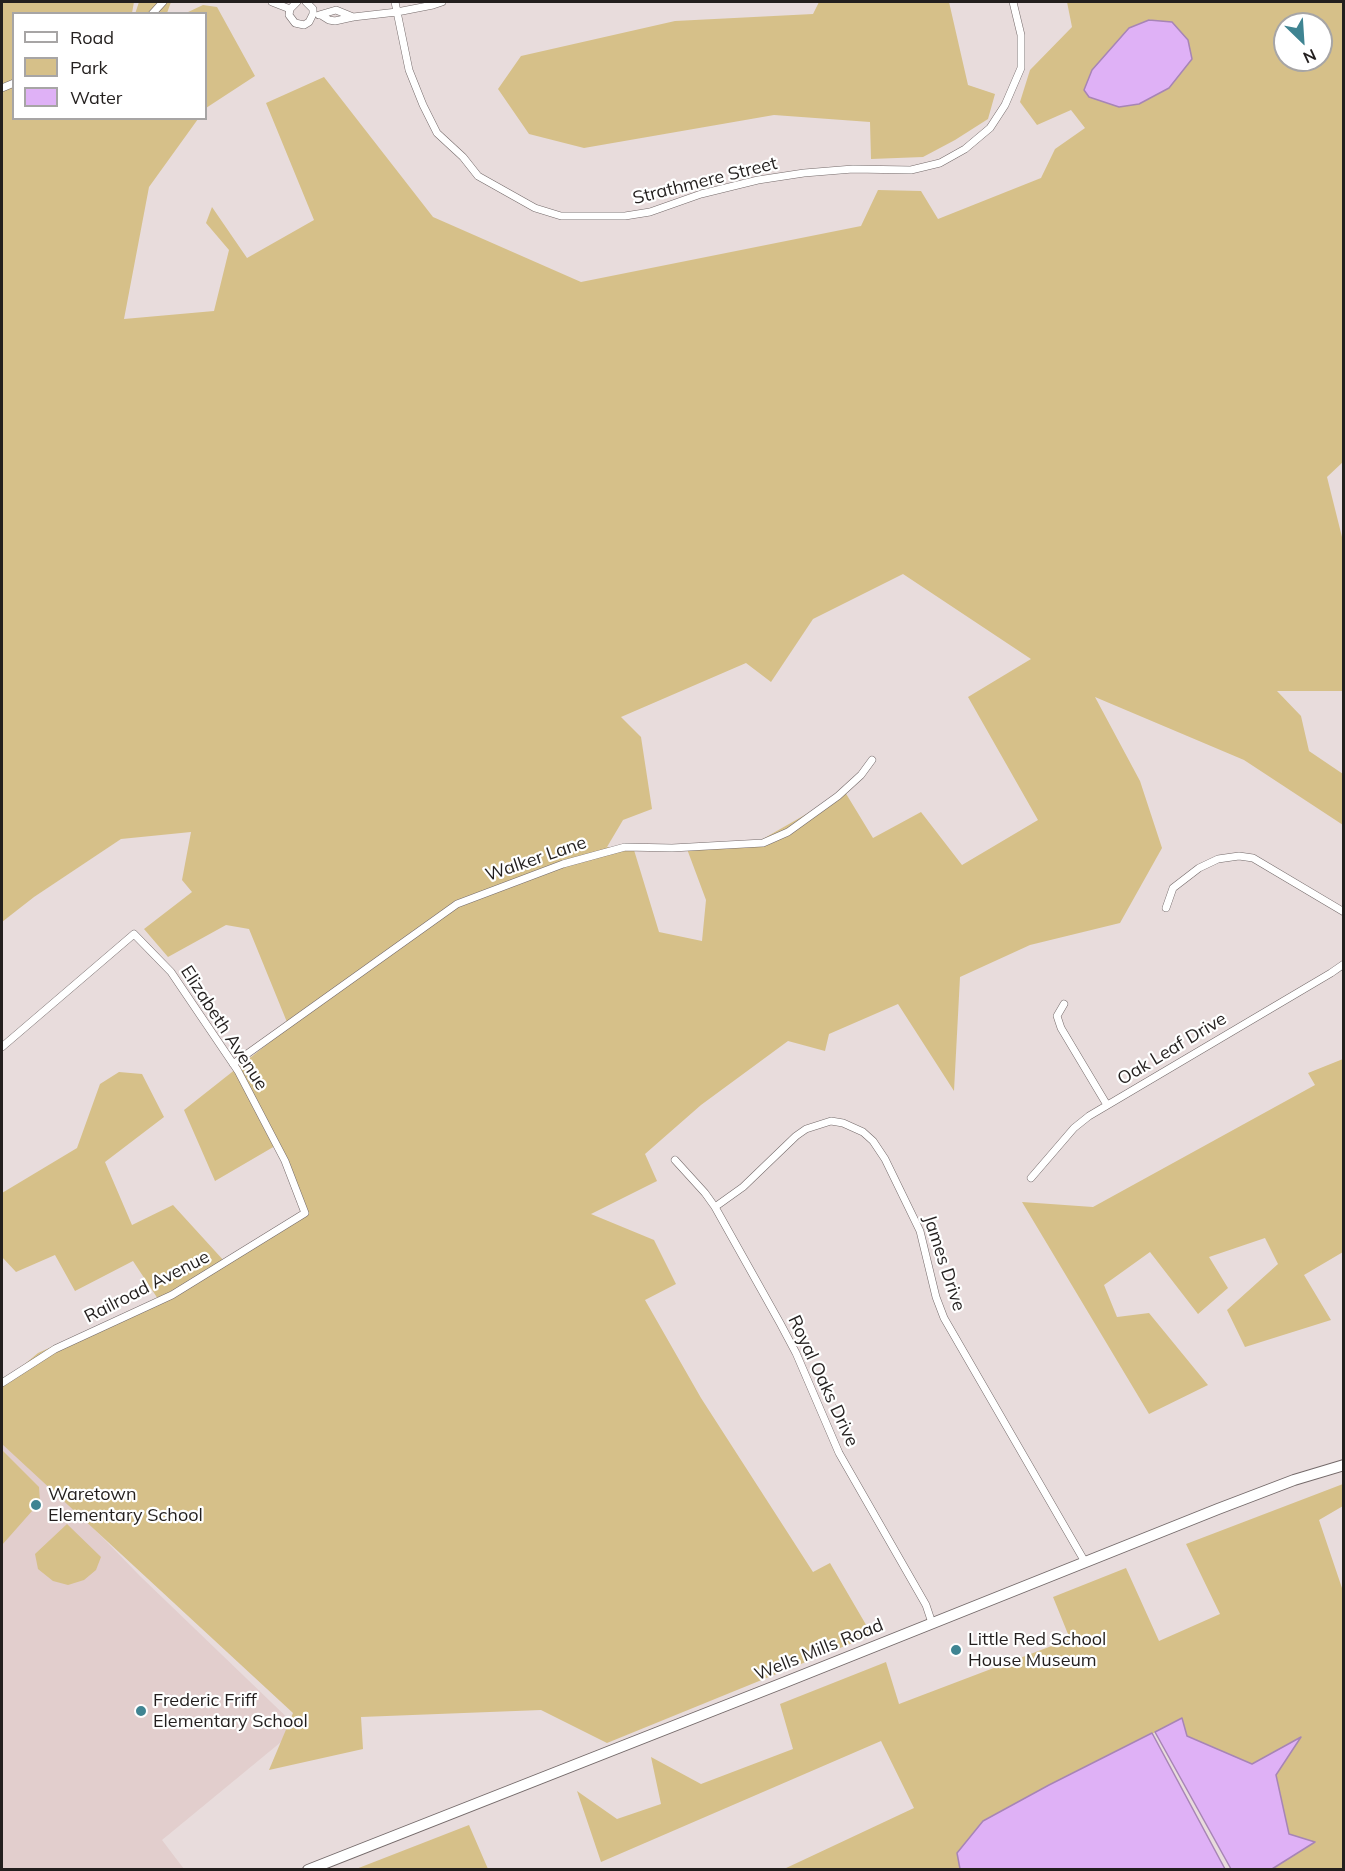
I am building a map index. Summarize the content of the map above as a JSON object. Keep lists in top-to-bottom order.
{
  "streets": {
    "main road": ["Wells Mills Road"],
    "street": [
      "Strathmere Street",
      "Walker Lane",
      "Elizabeth Avenue",
      "Oak Leaf Drive",
      "James Drive",
      "Railroad Avenue",
      "Royal Oaks Drive"
    ]
  },
  "crossings": [
    ["Walker Lane", "Elizabeth Avenue"],
    ["Elizabeth Avenue", "Railroad Avenue"],
    ["James Drive", "Royal Oaks Drive"],
    ["James Drive", "Wells Mills Road"],
    ["Royal Oaks Drive", "Wells Mills Road"]
  ],
  "places": ["Waretown Elementary School", "Little Red School House Museum", "Frederic Friff Elementary School"],
  "legend": ["Road", "Park", "Water"],
  "north": "bottom right"
}
